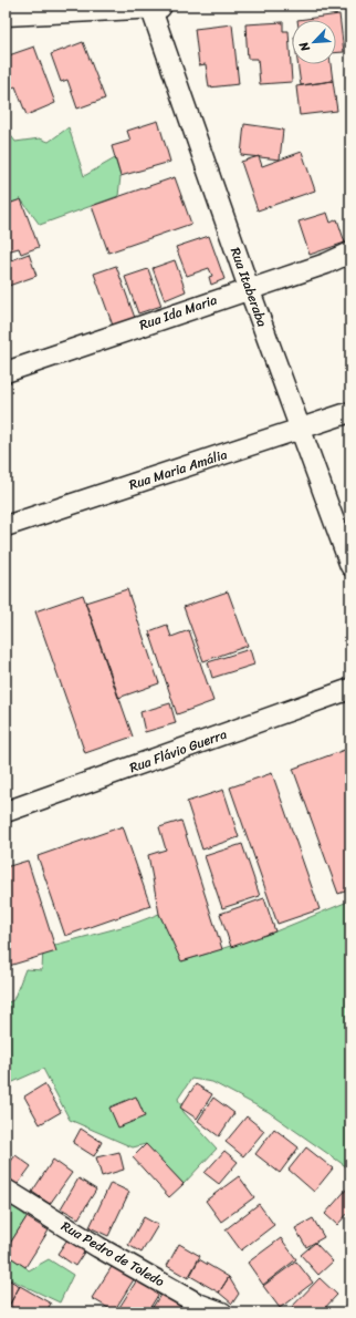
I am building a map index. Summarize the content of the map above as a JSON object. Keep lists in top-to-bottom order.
{
  "streets": {
    "street": [
      "Rua Itaberaba",
      "Rua Ida Maria",
      "Rua Maria Amália",
      "Rua Flávio Guerra",
      "Rua Pedro de Toledo"
    ]
  },
  "crossings": [
    ["Rua Itaberaba", "Rua Ida Maria"],
    ["Rua Itaberaba", "Rua Maria Amália"]
  ],
  "north": "bottom left"
}
